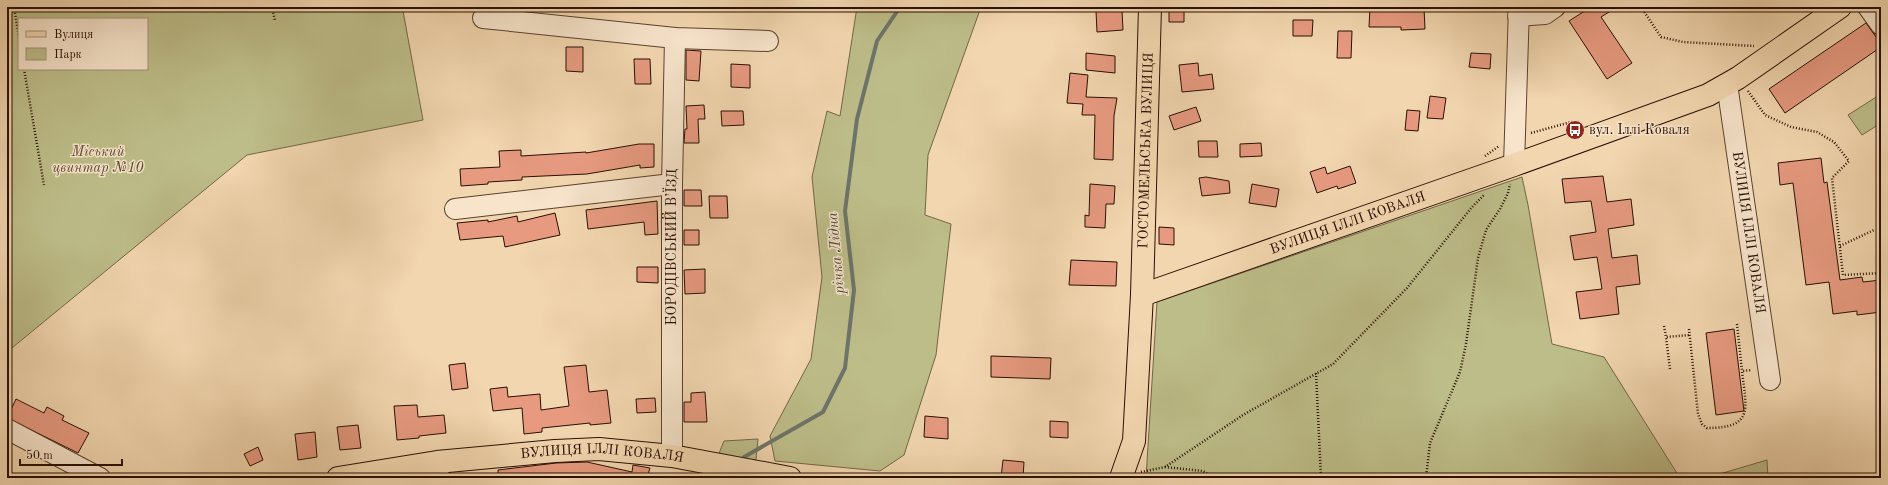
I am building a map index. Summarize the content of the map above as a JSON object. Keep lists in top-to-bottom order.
{
  "streets": {
    "main road": ["ГОСТОМЕЛЬСЬКА ВУЛИЦЯ", "ВУЛИЦЯ ІЛЛІ КОВАЛЯ"],
    "street": ["БОРОДІВСЬКИЙ В’ЇЗД"]
  },
  "crossings": [
    ["ГОСТОМЕЛЬСЬКА ВУЛИЦЯ", "ВУЛИЦЯ ІЛЛІ КОВАЛЯ"],
    ["ВУЛИЦЯ ІЛЛІ КОВАЛЯ", "БОРОДІВСЬКИЙ В’ЇЗД"]
  ],
  "water": ["річка Лідна"],
  "parks": ["Міський цвинтар №10"],
  "places": {
    "bus stop": ["вул. Іллі Коваля"]
  },
  "legend": ["Вулиця", "Парк"],
  "scale_bar": "50 m"
}
